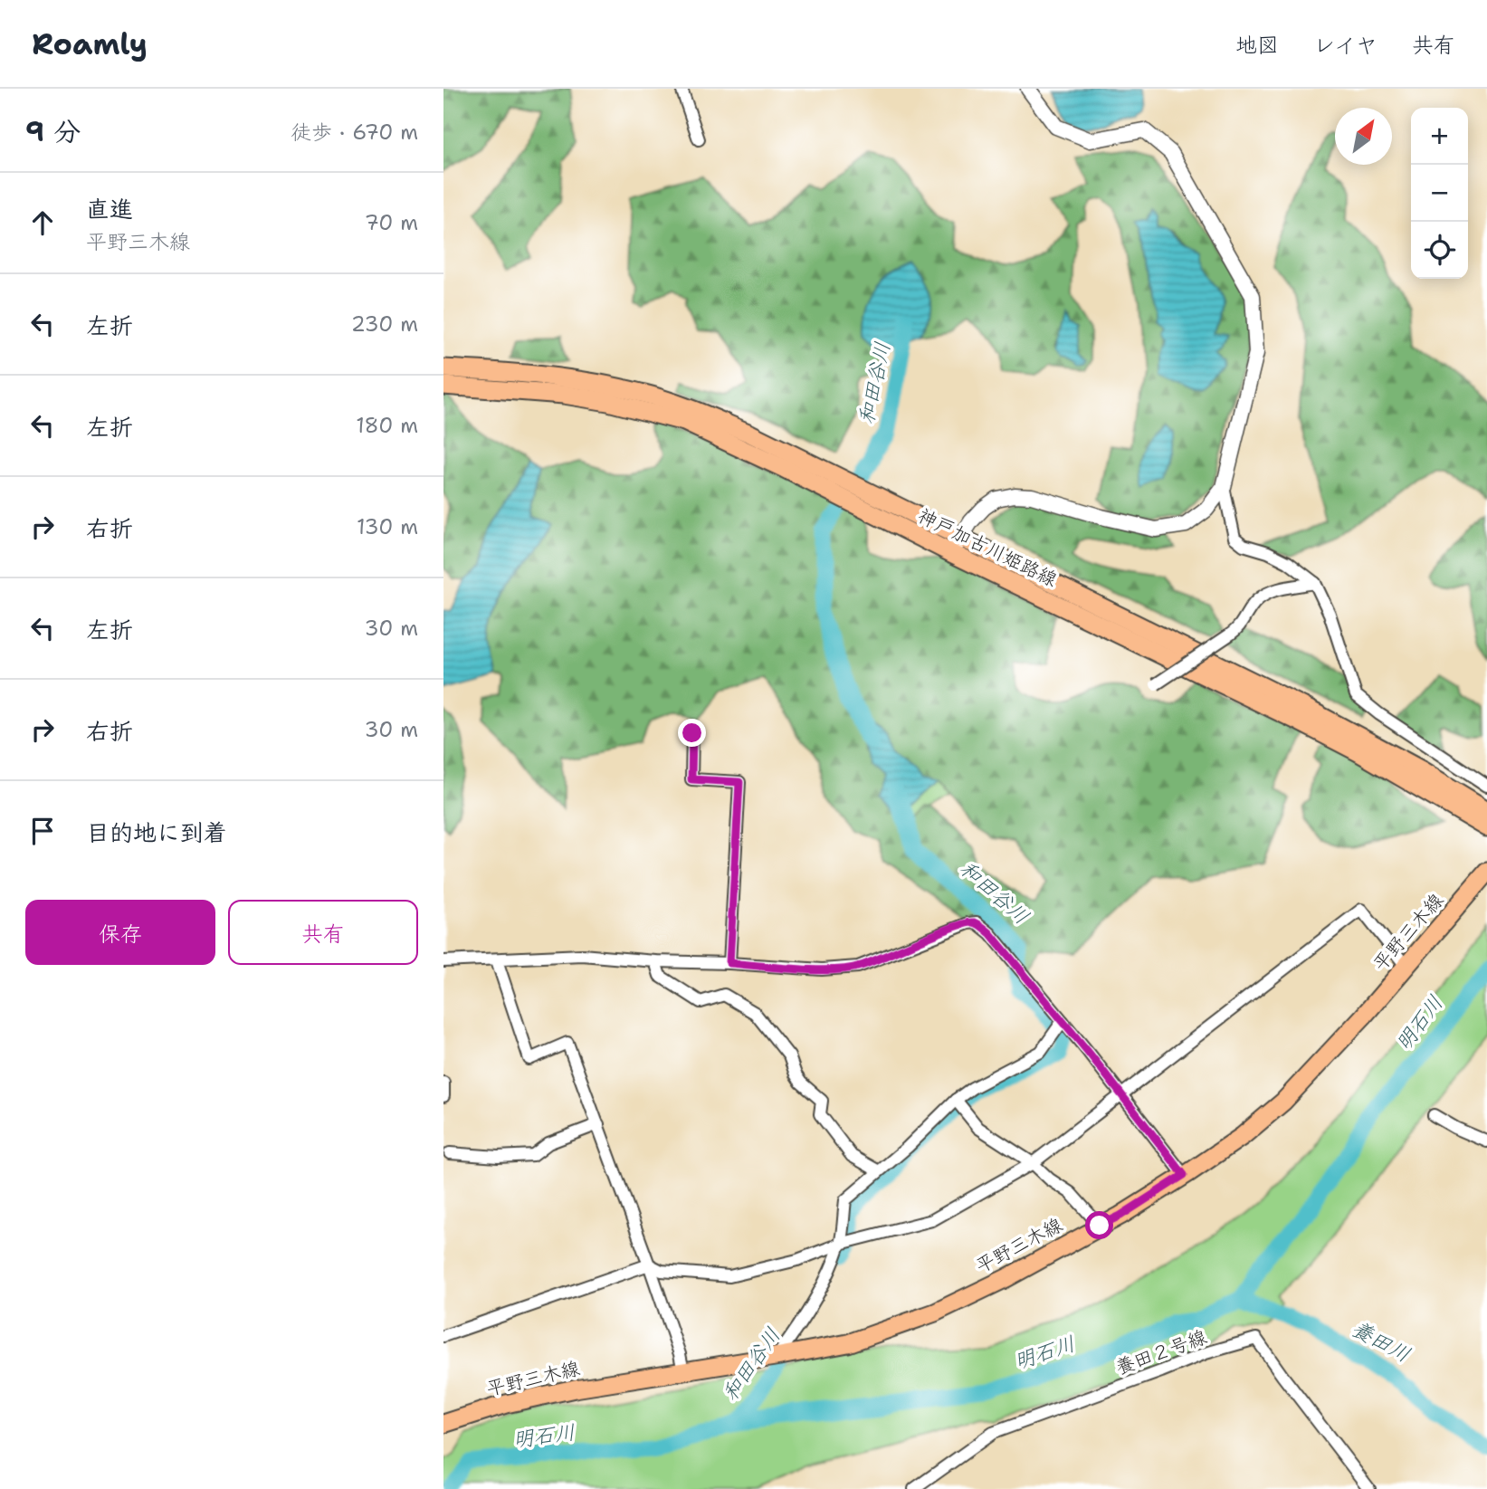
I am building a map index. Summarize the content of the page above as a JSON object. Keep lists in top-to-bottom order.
{
  "streets": {
    "main road": ["神戸加古川姫路線", "平野三木線"],
    "street": ["養田２号線"]
  },
  "water": ["和田谷川", "明石川", "養田川"],
  "north": "top right",
  "page": {
    "header": "Roamly",
    "nav": ["地図", "レイヤ", "共有"],
    "heading": ["9 分", "徒歩 · 670 m"],
    "map_buttons": ["+", "−"],
    "list": [
      ["直進", "平野三木線", "70 m"],
      ["左折", "230 m"],
      ["左折", "180 m"],
      ["右折", "130 m"],
      ["左折", "30 m"],
      ["右折", "30 m"],
      "目的地に到着"
    ],
    "buttons": ["保存", "共有"]
  }
}
